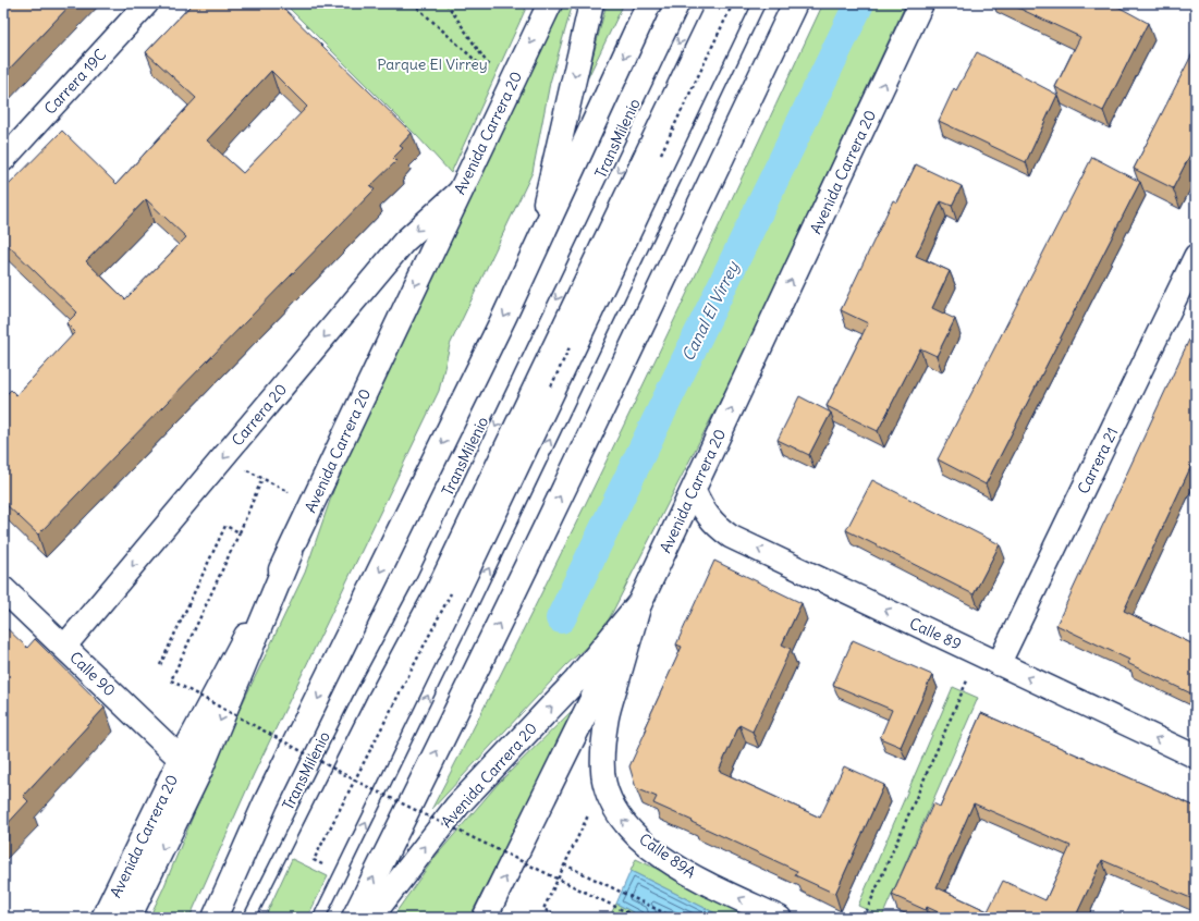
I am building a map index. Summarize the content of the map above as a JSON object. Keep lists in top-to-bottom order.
{
  "streets": {
    "main road": ["Avenida Carrera 20", "Calle 90"],
    "street": [
      "Carrera 19C",
      "Carrera 20",
      "Carrera 21",
      "Calle 89",
      "Calle 89A"
    ],
    "lane": ["TransMilenio"]
  },
  "crossings": [
    ["Avenida Carrera 20", "Carrera 20"],
    ["Avenida Carrera 20", "Calle 89"],
    ["Avenida Carrera 20", "Calle 90"],
    ["Avenida Carrera 20", "Calle 89A"],
    ["Carrera 20", "Calle 90"],
    ["Carrera 21", "Calle 89"]
  ],
  "one_way": ["Carrera 20", "Calle 89", "Calle 89A"],
  "water": ["Canal El Virrey"],
  "parks": ["Parque El Virrey"]
}
